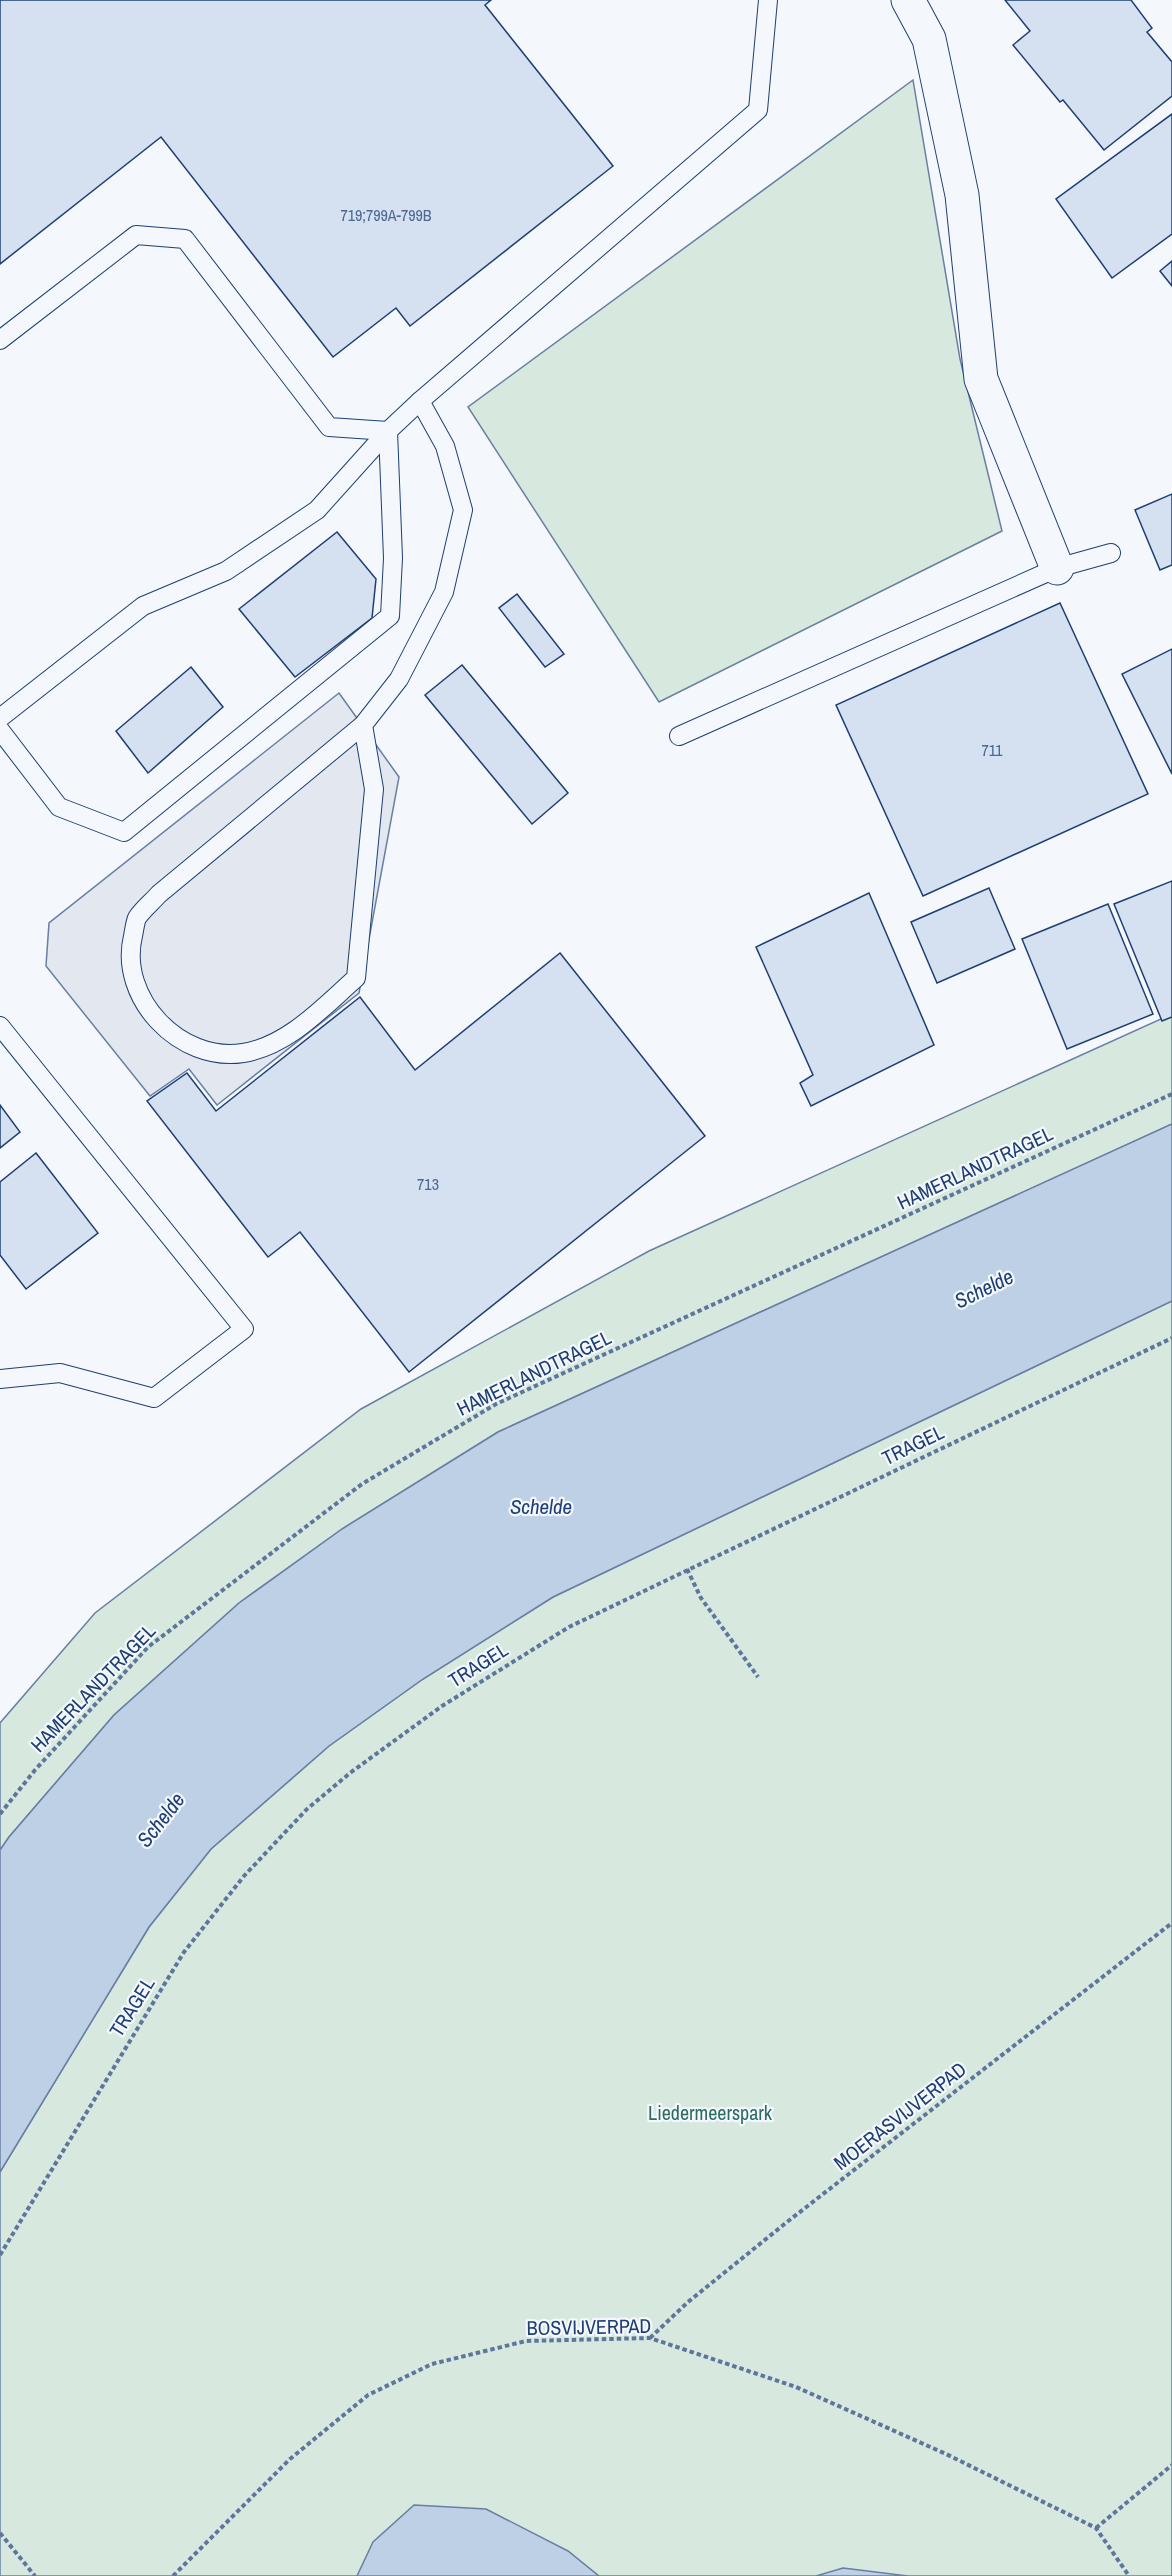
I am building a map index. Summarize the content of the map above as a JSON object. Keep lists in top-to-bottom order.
{
  "streets": {
    "path": [
      "HAMERLANDTRAGEL",
      "TRAGEL",
      "MOERASVIJVERPAD",
      "BOSVIJVERPAD"
    ]
  },
  "crossings": [
    ["MOERASVIJVERPAD", "BOSVIJVERPAD"]
  ],
  "water": ["Schelde"],
  "parks": ["Liedermeerspark"],
  "house_numbers": ["719;799A-799B", "711", "713"]
}
